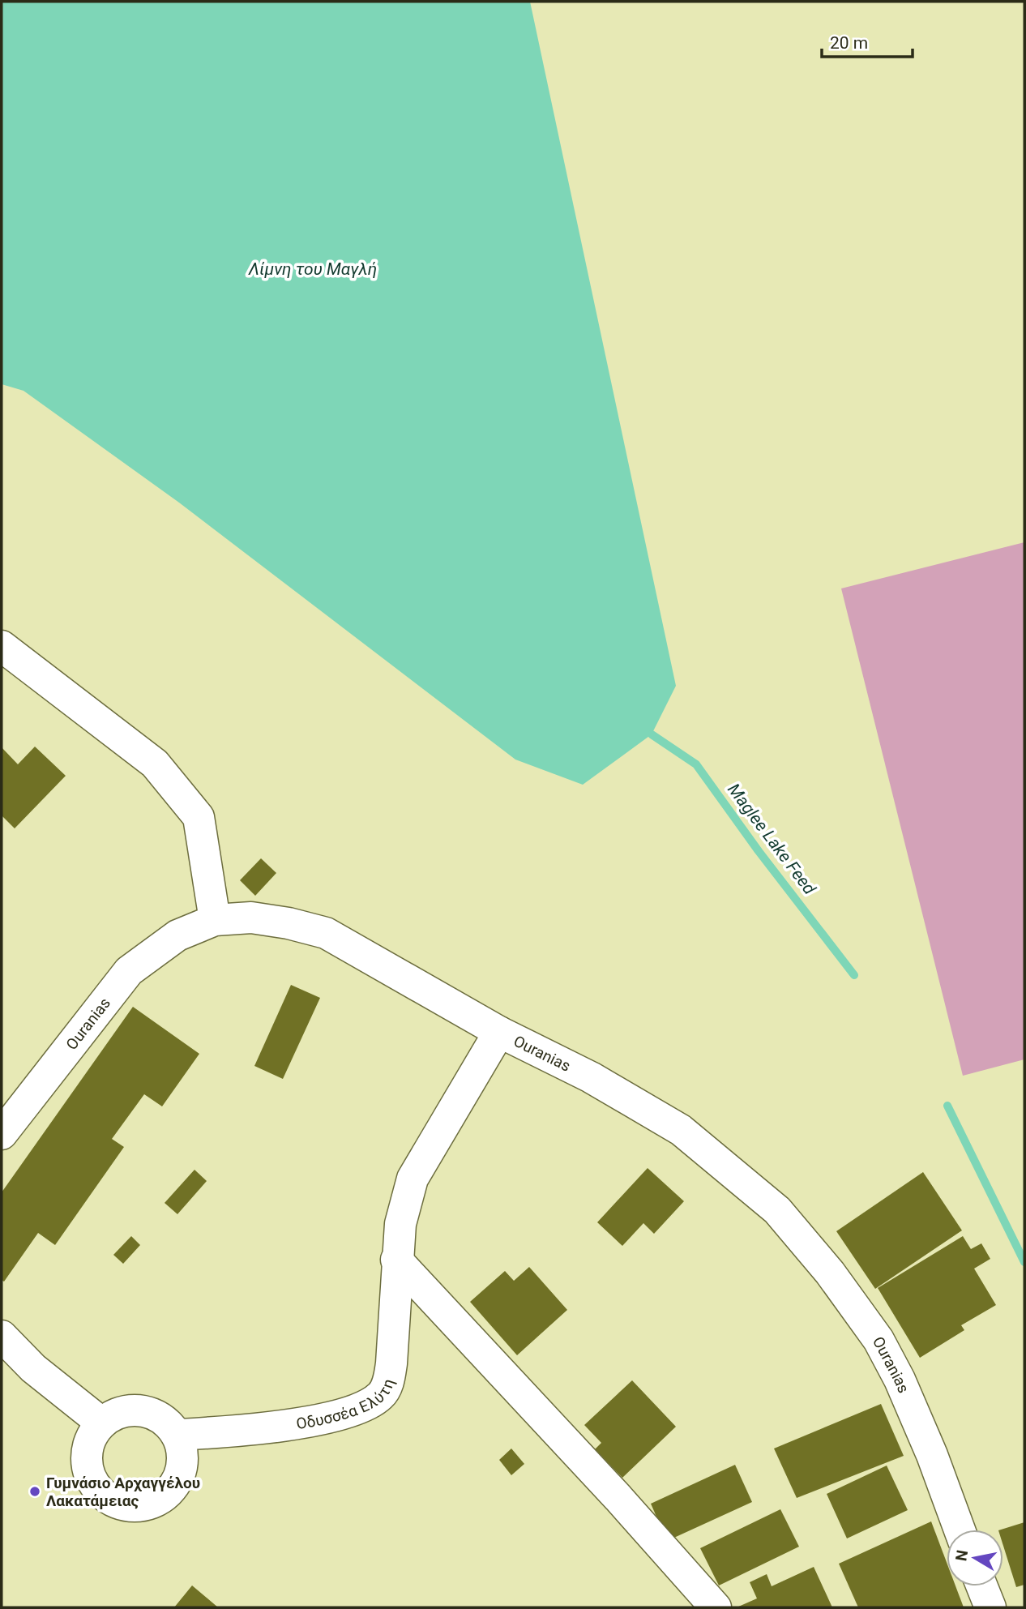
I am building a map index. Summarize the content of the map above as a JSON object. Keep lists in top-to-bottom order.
{
  "streets": {
    "street": ["Ouranias", "Οδυσσέα Ελύτη"]
  },
  "crossings": [
    ["Ouranias", "Οδυσσέα Ελύτη"]
  ],
  "water": ["Λίμνη του Μαγλή", "Maglee Lake Feed"],
  "places": ["Γυμνάσιο Αρχαγγέλου Λακατάμειας"],
  "scale_bar": "20 m",
  "north": "left"
}
